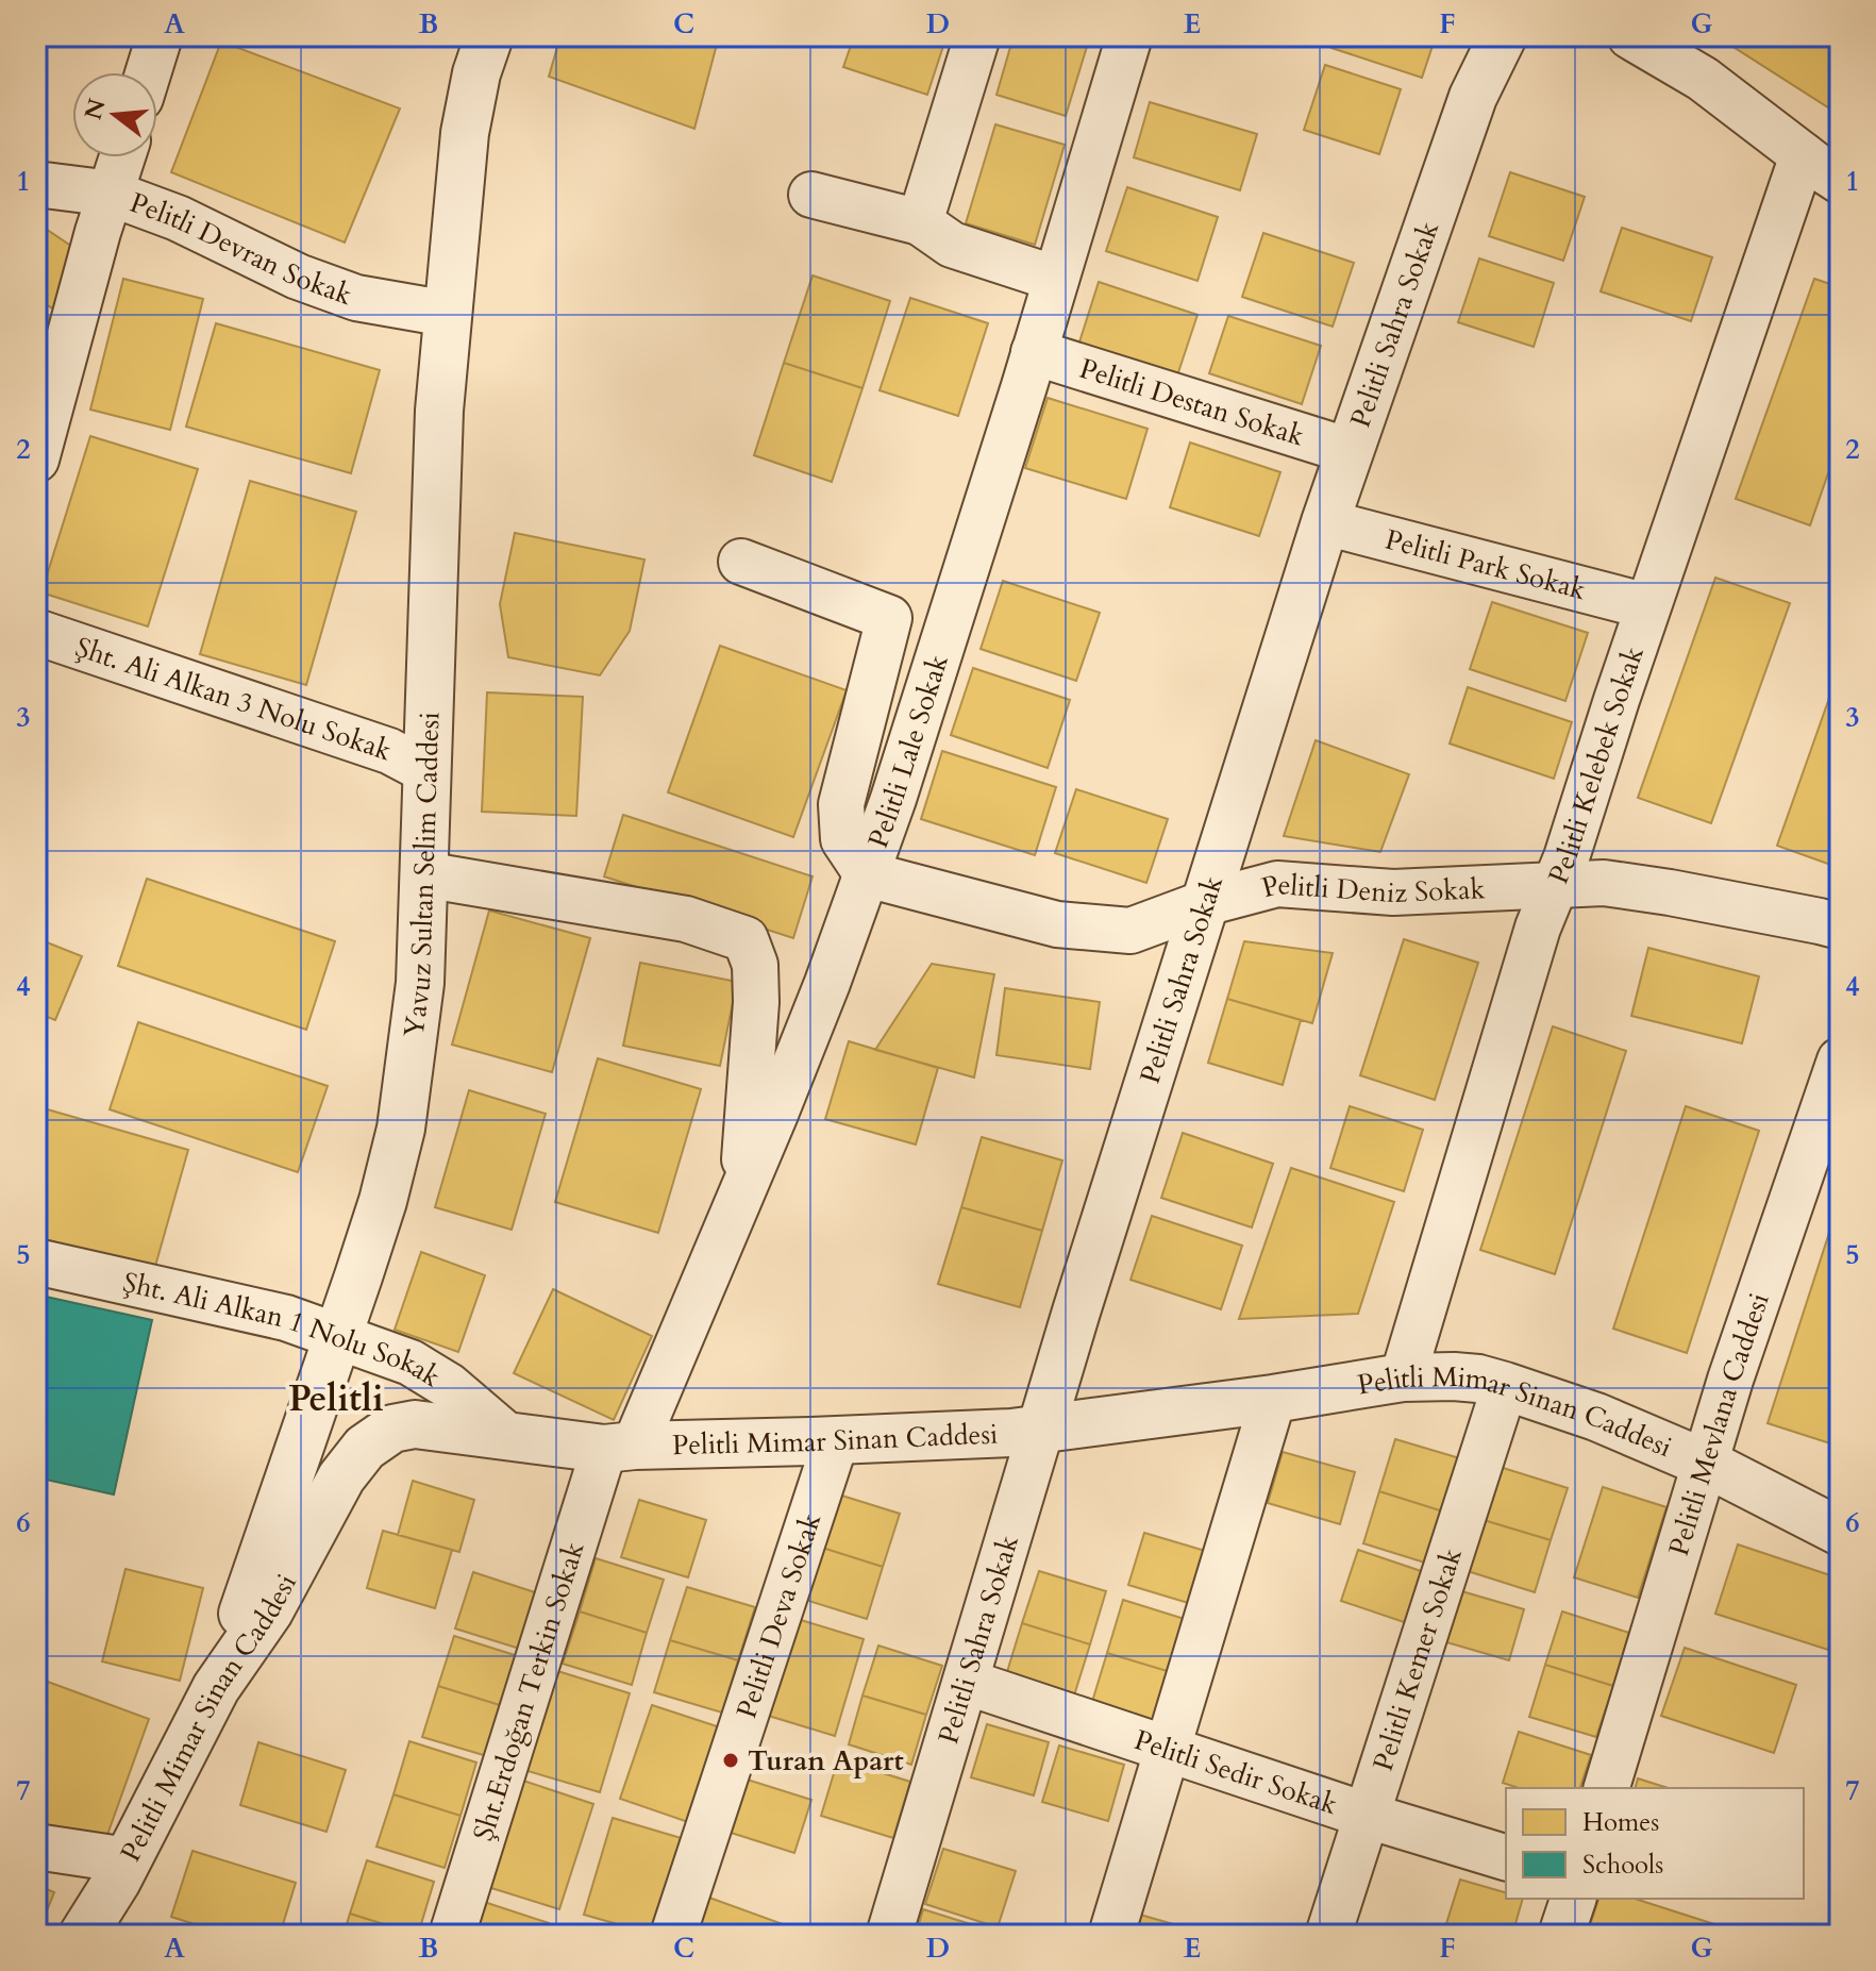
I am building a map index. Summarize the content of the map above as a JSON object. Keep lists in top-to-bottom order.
{
  "streets": {
    "street": [
      "Pelitli Devran Sokak",
      "Pelitli Sahra Sokak",
      "Pelitli Destan Sokak",
      "Pelitli Park Sokak",
      "Şht. Ali Alkan 3 Nolu Sokak",
      "Pelitli Lale Sokak",
      "Pelitli Kelebek Sokak",
      "Yavuz Sultan Selim Caddesi",
      "Pelitli Deniz Sokak",
      "Şht. Ali Alkan 1 Nolu Sokak",
      "Pelitli Mimar Sinan Caddesi",
      "Pelitli Mevlana Caddesi",
      "Pelitli Deva Sokak",
      "Pelitli Kemer Sokak",
      "Şht.Erdoğan Terkin Sokak",
      "Pelitli Sedir Sokak"
    ]
  },
  "crossings": [
    ["Pelitli Devran Sokak", "Yavuz Sultan Selim Caddesi"],
    ["Pelitli Sahra Sokak", "Pelitli Destan Sokak"],
    ["Pelitli Sahra Sokak", "Pelitli Park Sokak"],
    ["Pelitli Sahra Sokak", "Pelitli Deniz Sokak"],
    ["Pelitli Sahra Sokak", "Pelitli Mimar Sinan Caddesi"],
    ["Pelitli Sahra Sokak", "Pelitli Sedir Sokak"],
    ["Pelitli Destan Sokak", "Pelitli Lale Sokak"],
    ["Pelitli Park Sokak", "Pelitli Kelebek Sokak"],
    ["Şht. Ali Alkan 3 Nolu Sokak", "Yavuz Sultan Selim Caddesi"],
    ["Pelitli Lale Sokak", "Pelitli Deniz Sokak"],
    ["Pelitli Lale Sokak", "Pelitli Mimar Sinan Caddesi"],
    ["Pelitli Lale Sokak", "Şht.Erdoğan Terkin Sokak"],
    ["Pelitli Kelebek Sokak", "Pelitli Deniz Sokak"],
    ["Pelitli Kelebek Sokak", "Pelitli Mimar Sinan Caddesi"],
    ["Yavuz Sultan Selim Caddesi", "Şht. Ali Alkan 1 Nolu Sokak"],
    ["Yavuz Sultan Selim Caddesi", "Pelitli Mimar Sinan Caddesi"],
    ["Şht. Ali Alkan 1 Nolu Sokak", "Pelitli Mimar Sinan Caddesi"],
    ["Pelitli Mimar Sinan Caddesi", "Pelitli Mevlana Caddesi"],
    ["Pelitli Mimar Sinan Caddesi", "Pelitli Deva Sokak"],
    ["Pelitli Mimar Sinan Caddesi", "Pelitli Kemer Sokak"],
    ["Pelitli Mimar Sinan Caddesi", "Şht.Erdoğan Terkin Sokak"],
    ["Pelitli Kemer Sokak", "Pelitli Sedir Sokak"]
  ],
  "districts": ["Pelitli"],
  "places": ["Turan Apart"],
  "legend": ["Homes", "Schools"],
  "north": "left",
  "grid": {
    "columns": [
      "A",
      "B",
      "C",
      "D",
      "E",
      "F",
      "G"
    ],
    "rows": [
      "1",
      "2",
      "3",
      "4",
      "5",
      "6",
      "7"
    ]
  }
}
